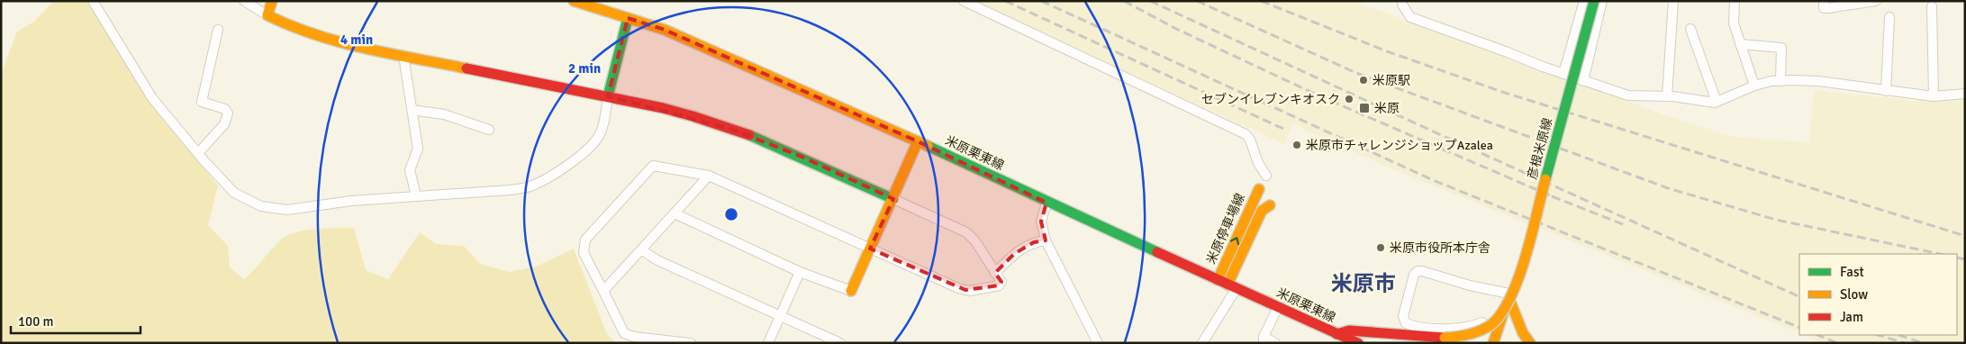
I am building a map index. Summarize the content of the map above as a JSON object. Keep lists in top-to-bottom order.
{
  "streets": {
    "main road": ["彦根米原線", "米原栗東線", "米原停車場線"]
  },
  "crossings": [
    ["彦根米原線", "米原栗東線"],
    ["米原栗東線", "米原停車場線"]
  ],
  "districts": ["米原市"],
  "places": {
    "other": [
      "米原駅",
      "セブンイレブンキオスク",
      "米原市チャレンジショップAzalea",
      "米原市役所本庁舎"
    ],
    "transit": ["米原"]
  },
  "legend": ["Fast", "Slow", "Jam"],
  "scale_bar": "100 m",
  "rings": ["4 min", "2 min"]
}
